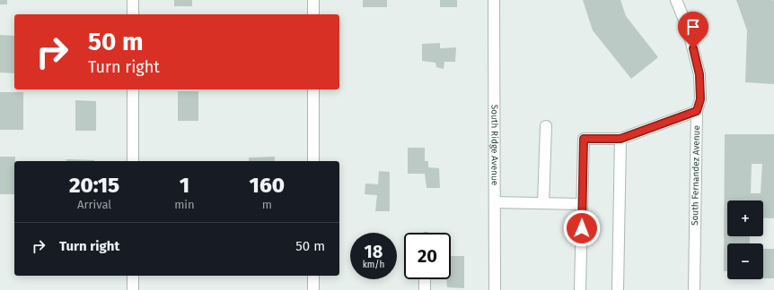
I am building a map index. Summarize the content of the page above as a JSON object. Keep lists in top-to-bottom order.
{
  "streets": {
    "street": ["South Ridge Avenue", "South Fernandez Avenue"]
  },
  "page": {
    "turn": ["50 m", "Turn right"],
    "eta": [
      "20:15",
      "Arrival",
      "1",
      "min",
      "160",
      "m"
    ],
    "map_buttons": ["+", "−"],
    "list": [
      {
        "name": "Turn right",
        "value": "50 m"
      }
    ],
    "speed": "18 km/h",
    "limit": "20"
  }
}
